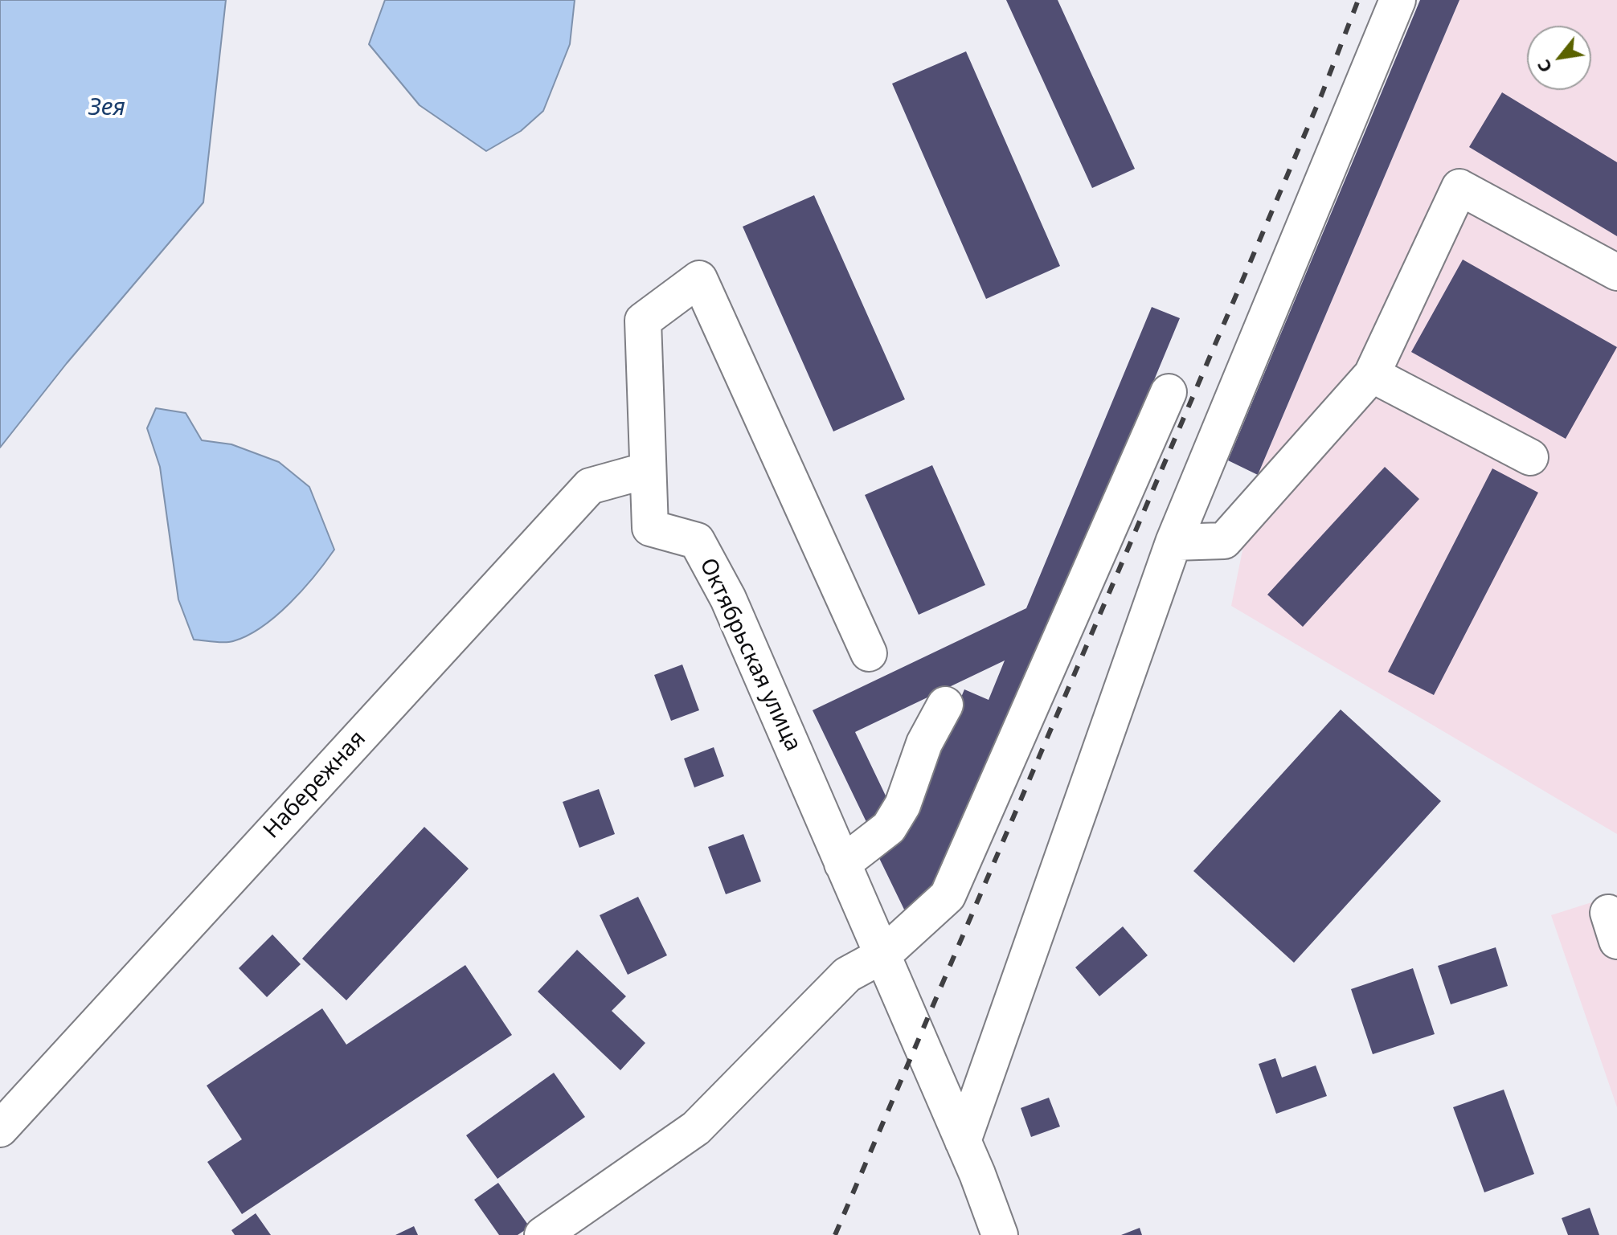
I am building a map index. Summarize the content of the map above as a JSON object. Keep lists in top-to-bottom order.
{
  "streets": {
    "street": ["Октябрьская улица", "Набережная"]
  },
  "crossings": [
    ["Октябрьская улица", "Набережная"]
  ],
  "water": ["Зея"],
  "north": "bottom left"
}
